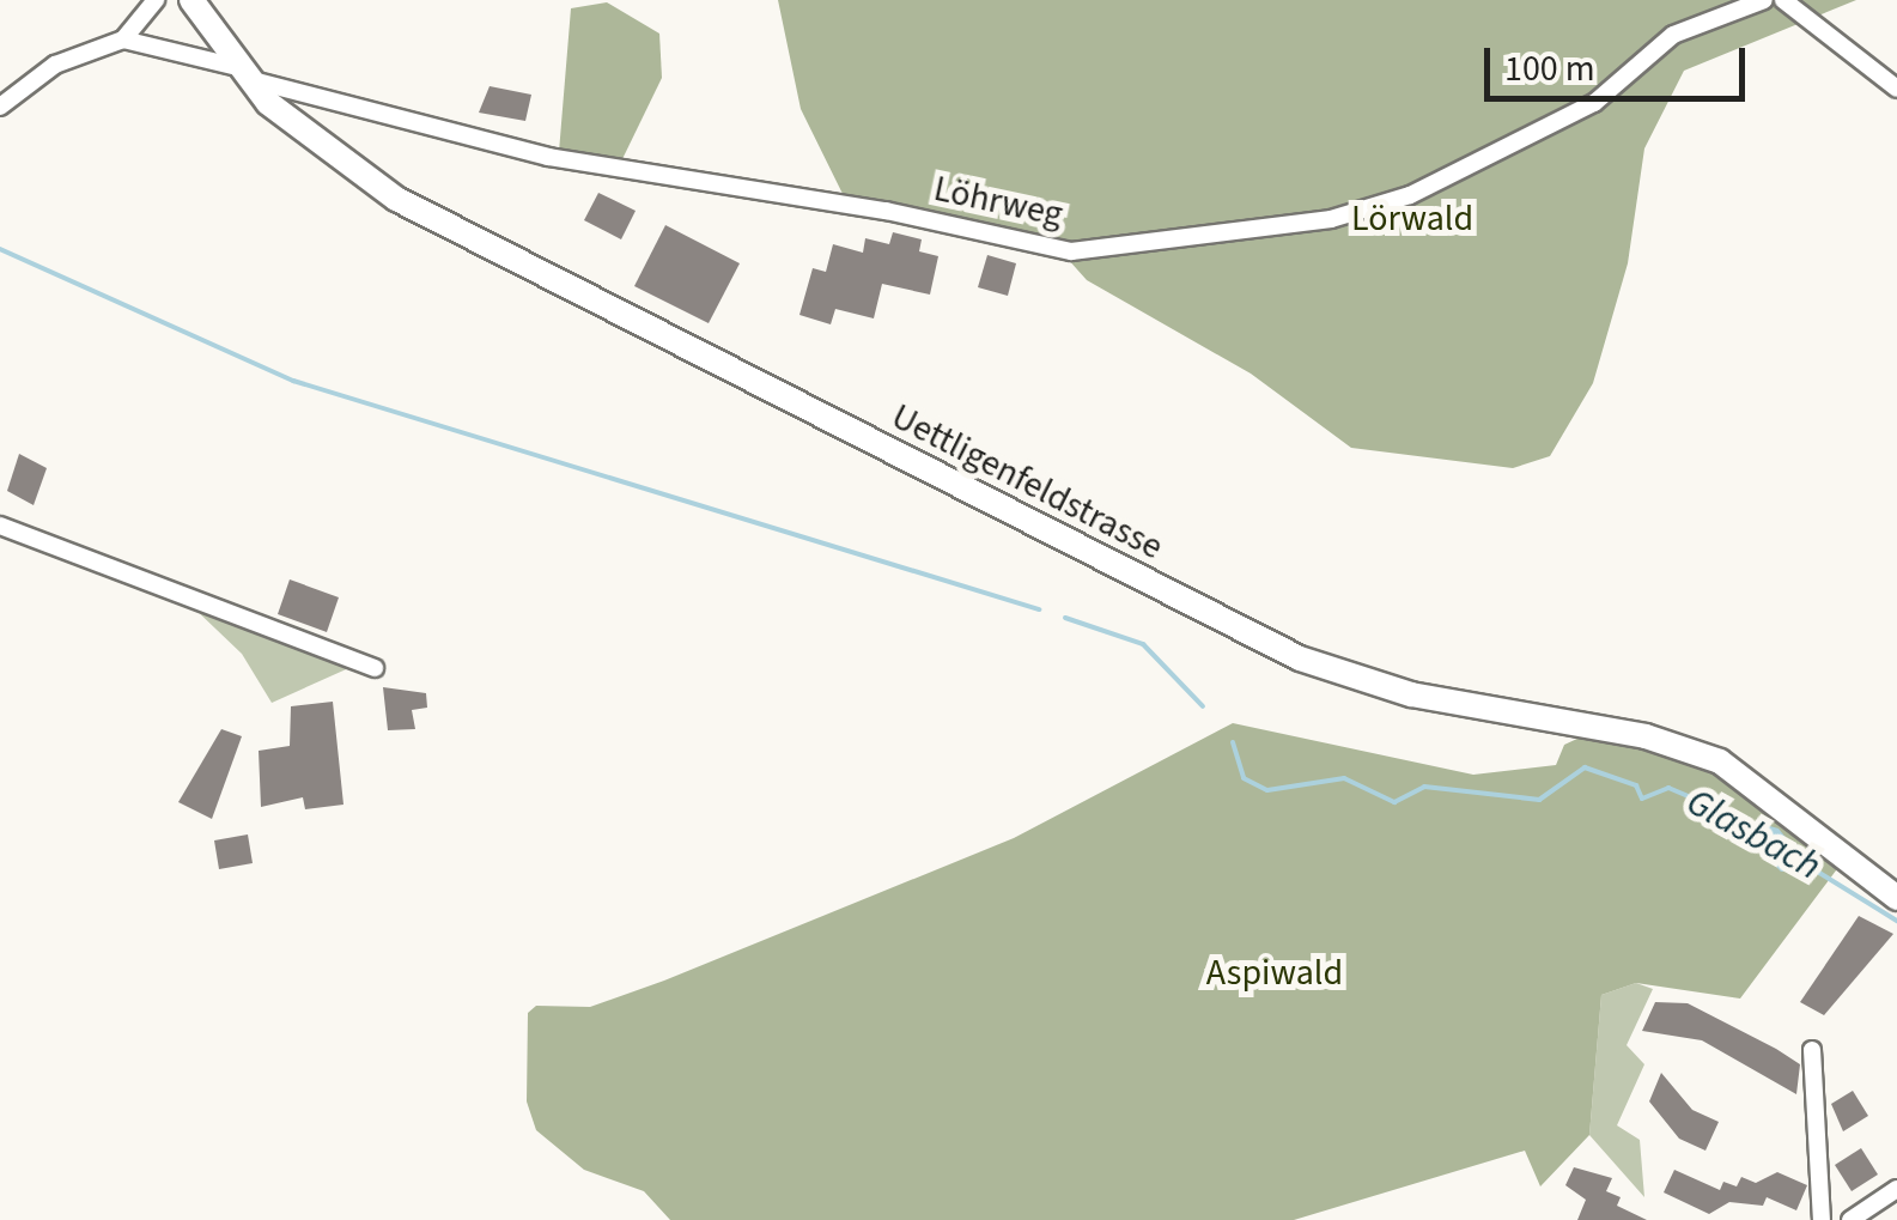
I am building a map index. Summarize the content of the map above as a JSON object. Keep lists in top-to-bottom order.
{
  "streets": {
    "main road": ["Uettligenfeldstrasse"],
    "street": ["Löhrweg"]
  },
  "crossings": [
    ["Löhrweg", "Uettligenfeldstrasse"]
  ],
  "water": ["Glasbach"],
  "parks": ["Lörwald", "Aspiwald"],
  "scale_bar": "100 m"
}
